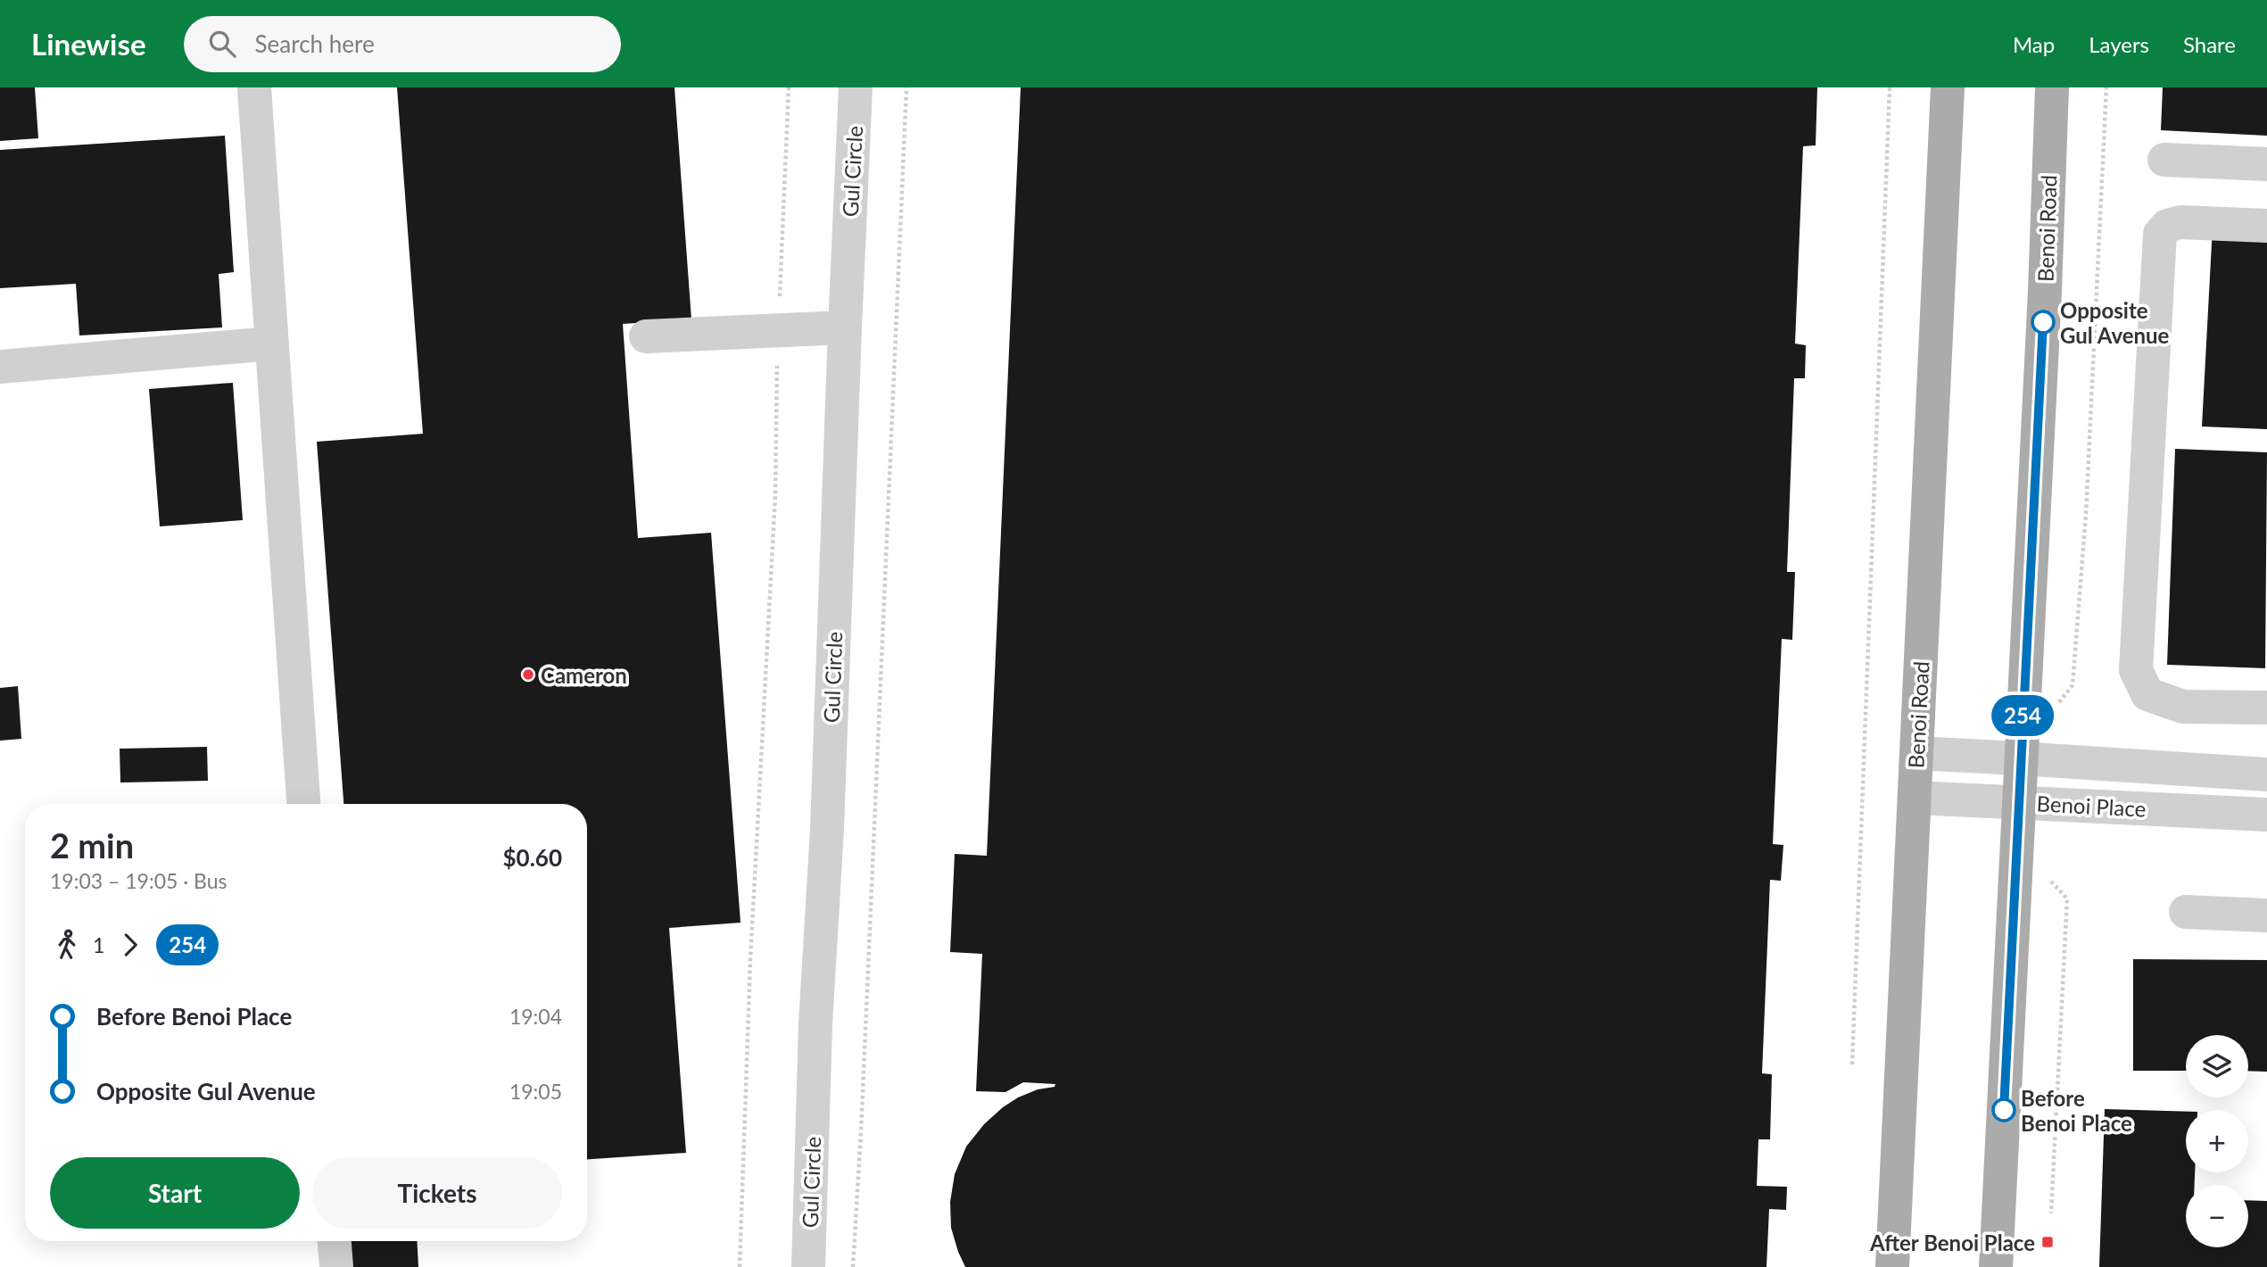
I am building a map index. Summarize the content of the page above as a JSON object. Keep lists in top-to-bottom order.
{
  "streets": {
    "main road": ["Benoi Road"],
    "street": ["Gul Circle", "Benoi Place"]
  },
  "crossings": [
    ["Benoi Road", "Benoi Place"]
  ],
  "places": {
    "other": ["Opposite Gul Avenue", "Cameron", "Before Benoi Place"],
    "transit": ["After Benoi Place"]
  },
  "lines": ["bus line 254"],
  "page": {
    "header": "Linewise",
    "search": "Search here",
    "nav": ["Map", "Layers", "Share"],
    "on_map": "254",
    "heading": ["2 min", "19:03 – 19:05 · Bus", "$0.60"],
    "legs": ["1", "254"],
    "list": [
      {
        "name": "Before Benoi Place",
        "value": "19:04"
      },
      {
        "name": "Opposite Gul Avenue",
        "value": "19:05"
      }
    ],
    "map_buttons": ["+", "−"],
    "buttons": ["Start", "Tickets"]
  }
}
